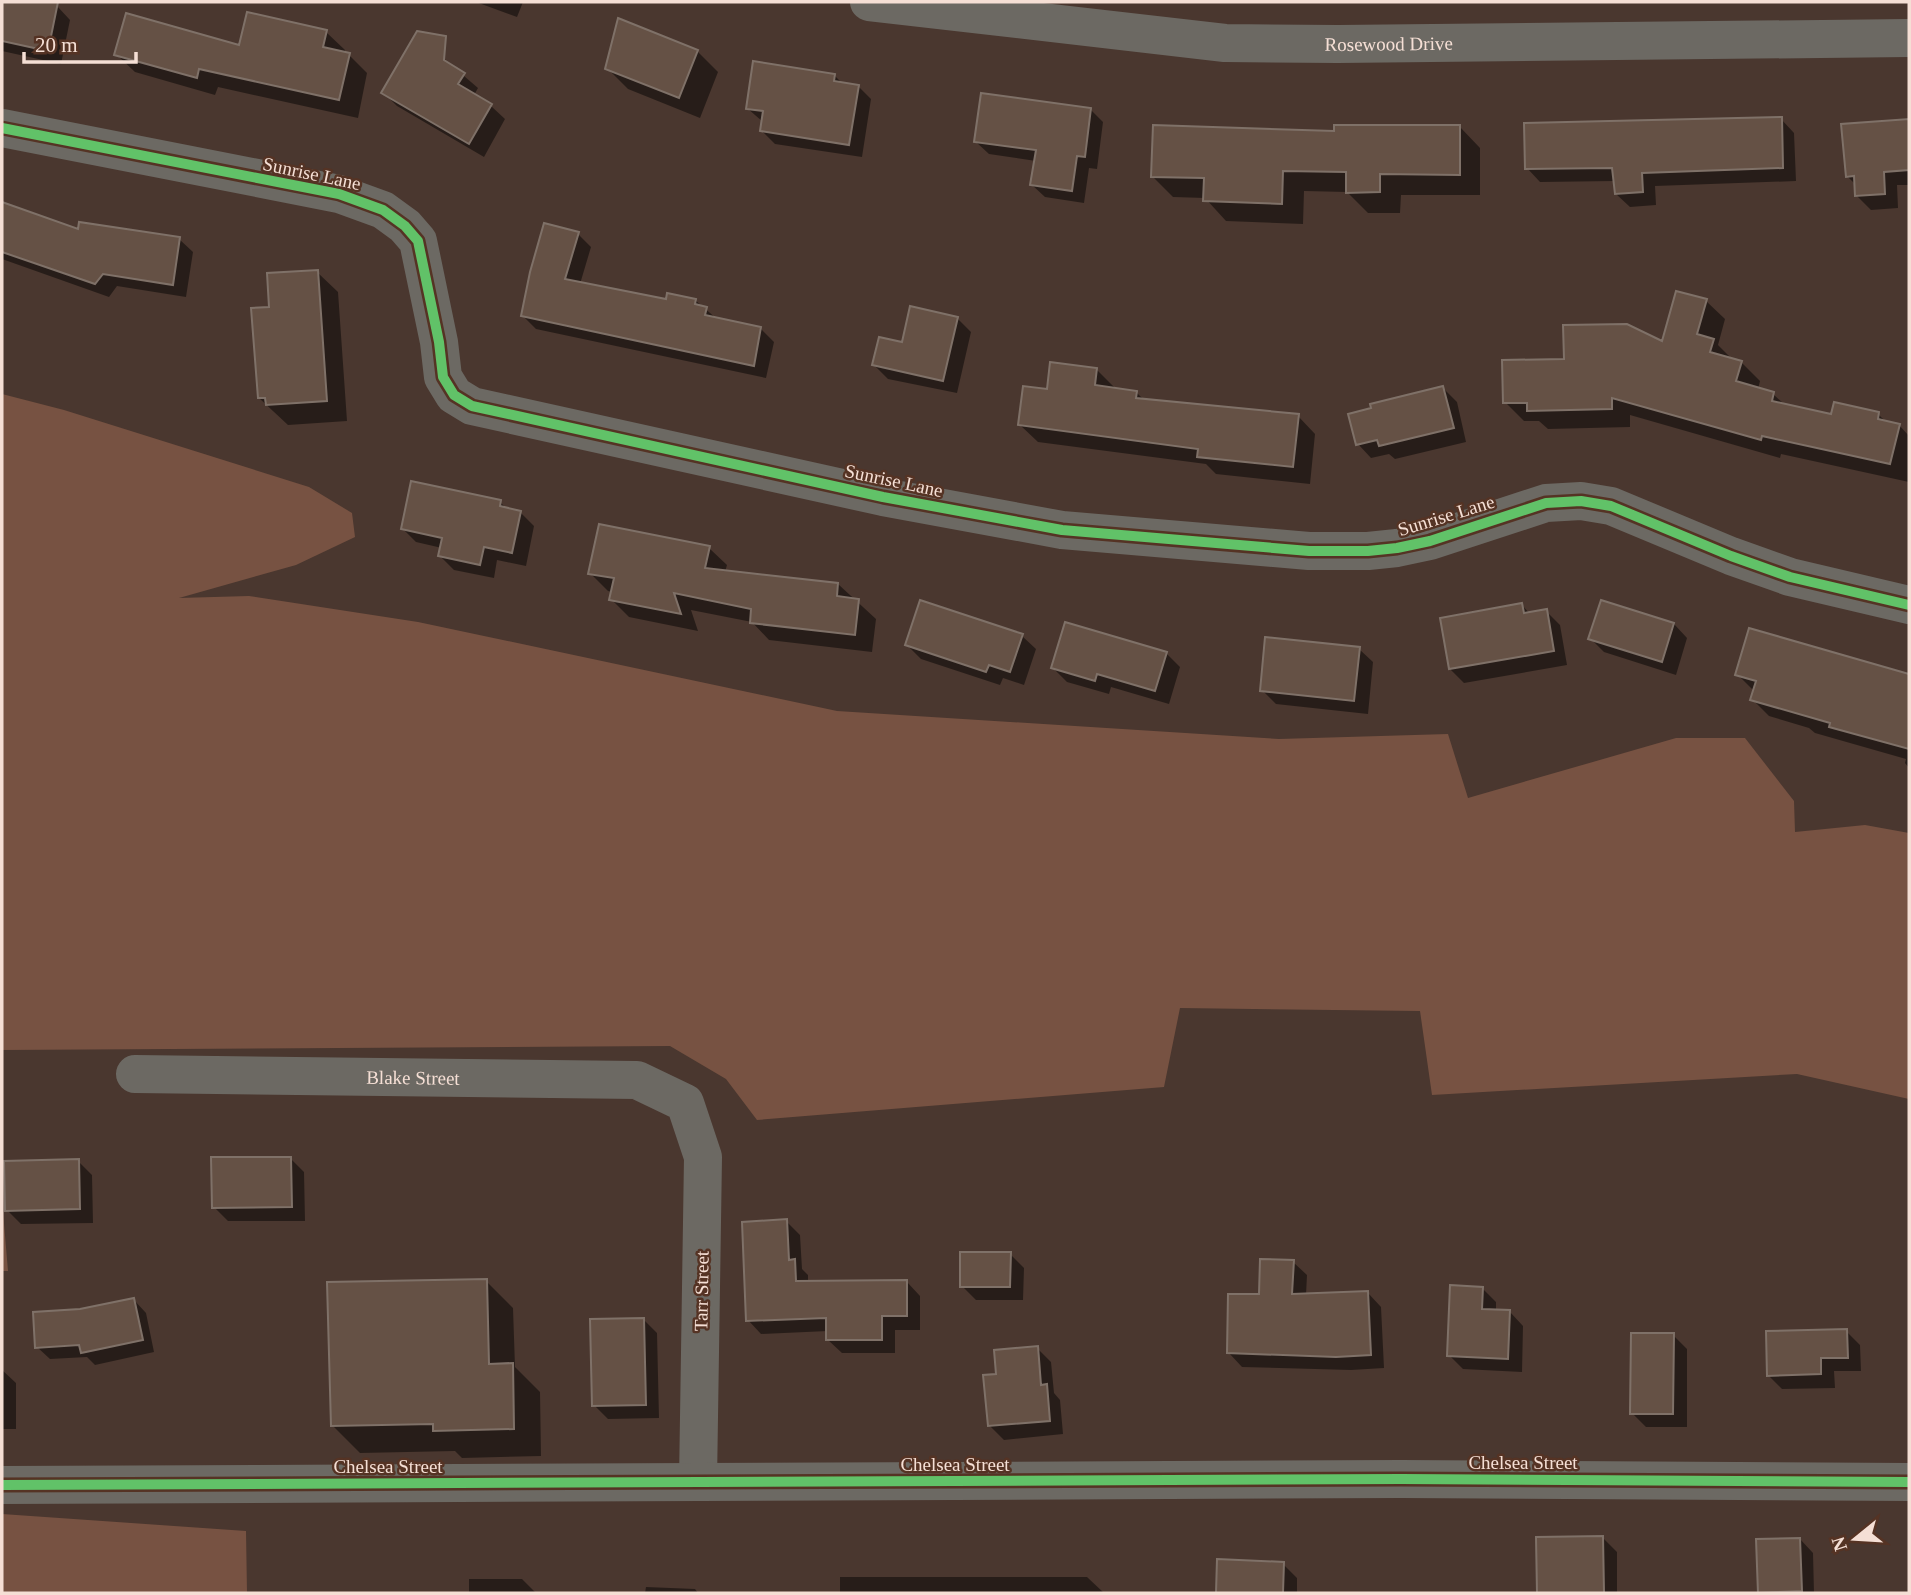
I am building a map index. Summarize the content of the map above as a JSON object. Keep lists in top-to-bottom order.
{
  "streets": {
    "street": [
      "Rosewood Drive",
      "Sunrise Lane",
      "Blake Street",
      "Tarr Street",
      "Chelsea Street"
    ]
  },
  "crossings": [
    ["Blake Street", "Tarr Street"],
    ["Tarr Street", "Chelsea Street"]
  ],
  "scale_bar": "20 m",
  "north": "left"
}
